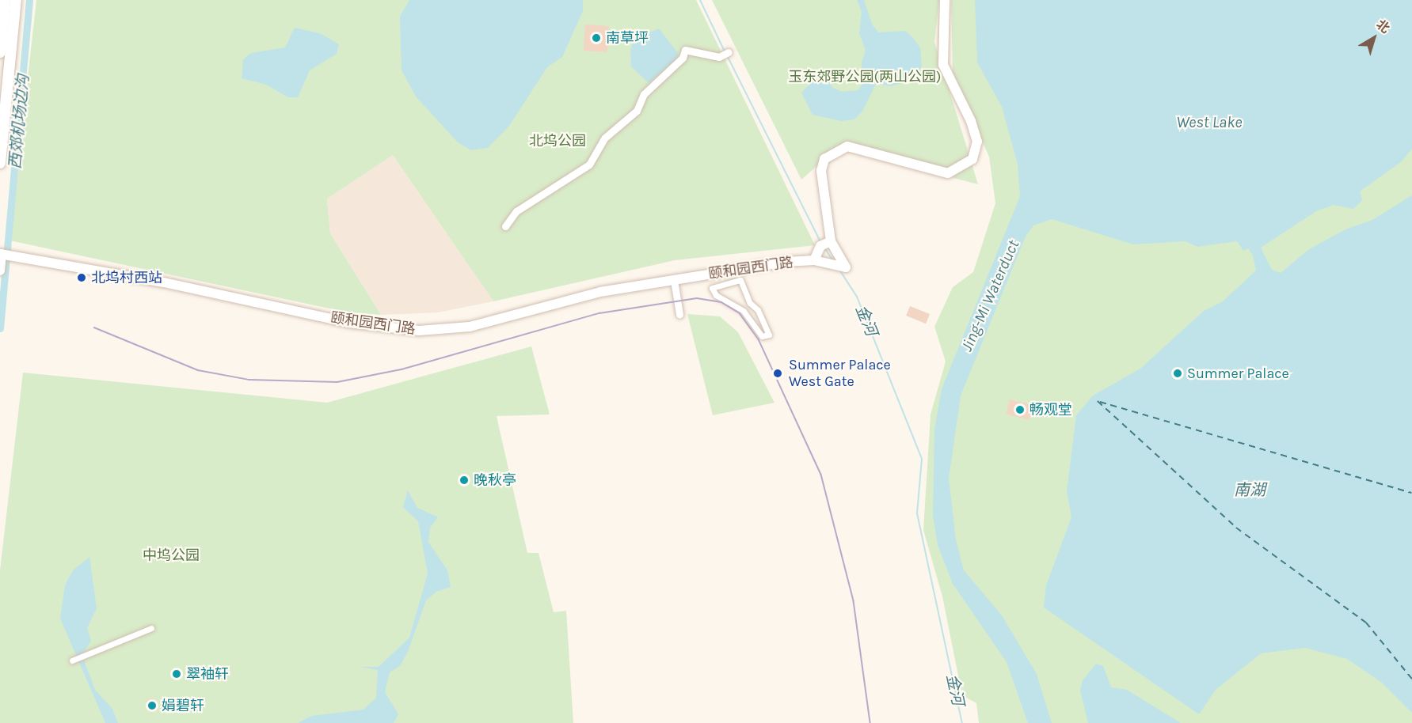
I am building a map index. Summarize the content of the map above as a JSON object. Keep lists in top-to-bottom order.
{
  "streets": {
    "street": ["颐和园西门路"]
  },
  "water": [
    "西郊机场边沟",
    "West Lake",
    "Jing-Mi Waterduct",
    "金河",
    "南湖"
  ],
  "parks": ["玉东郊野公园(两山公园)", "北坞公园", "中坞公园"],
  "places": [
    "南草坪",
    "北坞村西站",
    "Summer Palace West Gate",
    "Summer Palace",
    "畅观堂",
    "晚秋亭",
    "翠袖轩",
    "娟碧轩"
  ],
  "north": "top right"
}
